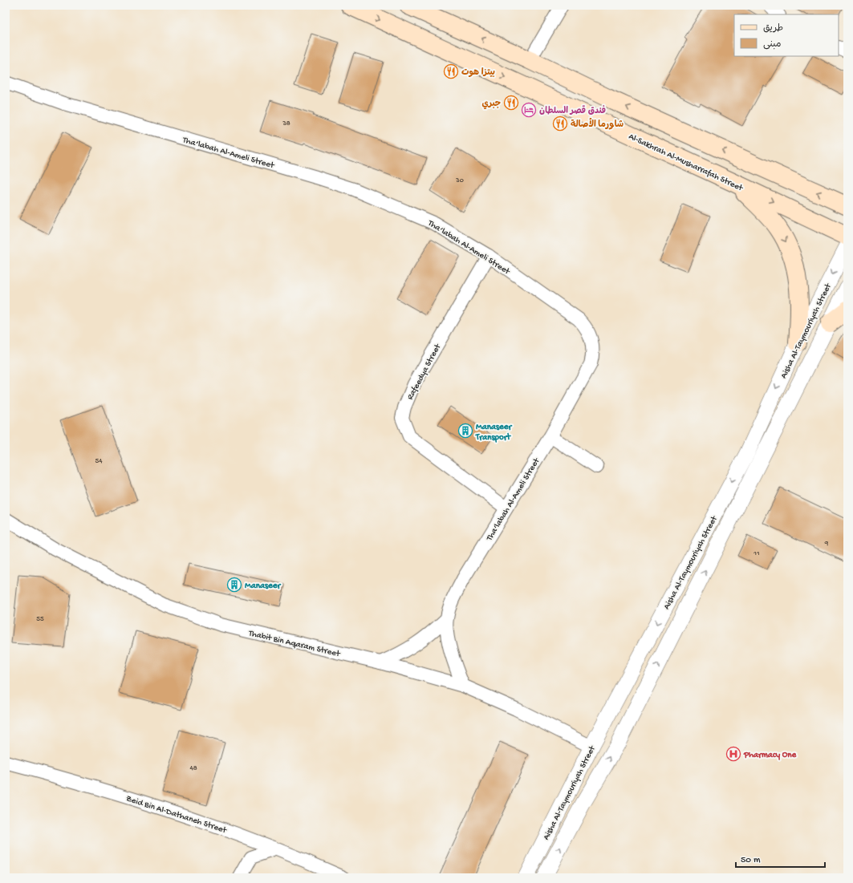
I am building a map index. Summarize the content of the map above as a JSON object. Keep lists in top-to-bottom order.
{
  "streets": {
    "main road": ["Al-Sakhrah Al-Musharrafah Street"],
    "street": [
      "Tha‘labah Al-Ameli Street",
      "Aisha Al-Taymouriyah Street",
      "Rafeedya Street",
      "Thabit Bin Aqaram Street",
      "Zeid Bin Al-Dathaneh Street"
    ]
  },
  "crossings": [
    ["Tha‘labah Al-Ameli Street", "Rafeedya Street"],
    ["Tha‘labah Al-Ameli Street", "Thabit Bin Aqaram Street"],
    ["Aisha Al-Taymouriyah Street", "Thabit Bin Aqaram Street"]
  ],
  "places": {
    "restaurant": ["بيتزا هوت", "جبري", "شاورما الأصالة"],
    "hotel": ["فندق قصر السلطان"],
    "building": ["Manaseer Transport", "Manaseer"],
    "hospital": ["Pharmacy One"]
  },
  "house_numbers": [
    "38",
    "30",
    "54",
    "9",
    "11",
    "55",
    "48"
  ],
  "legend": ["طريق", "مبنى"],
  "scale_bar": "50 m"
}
